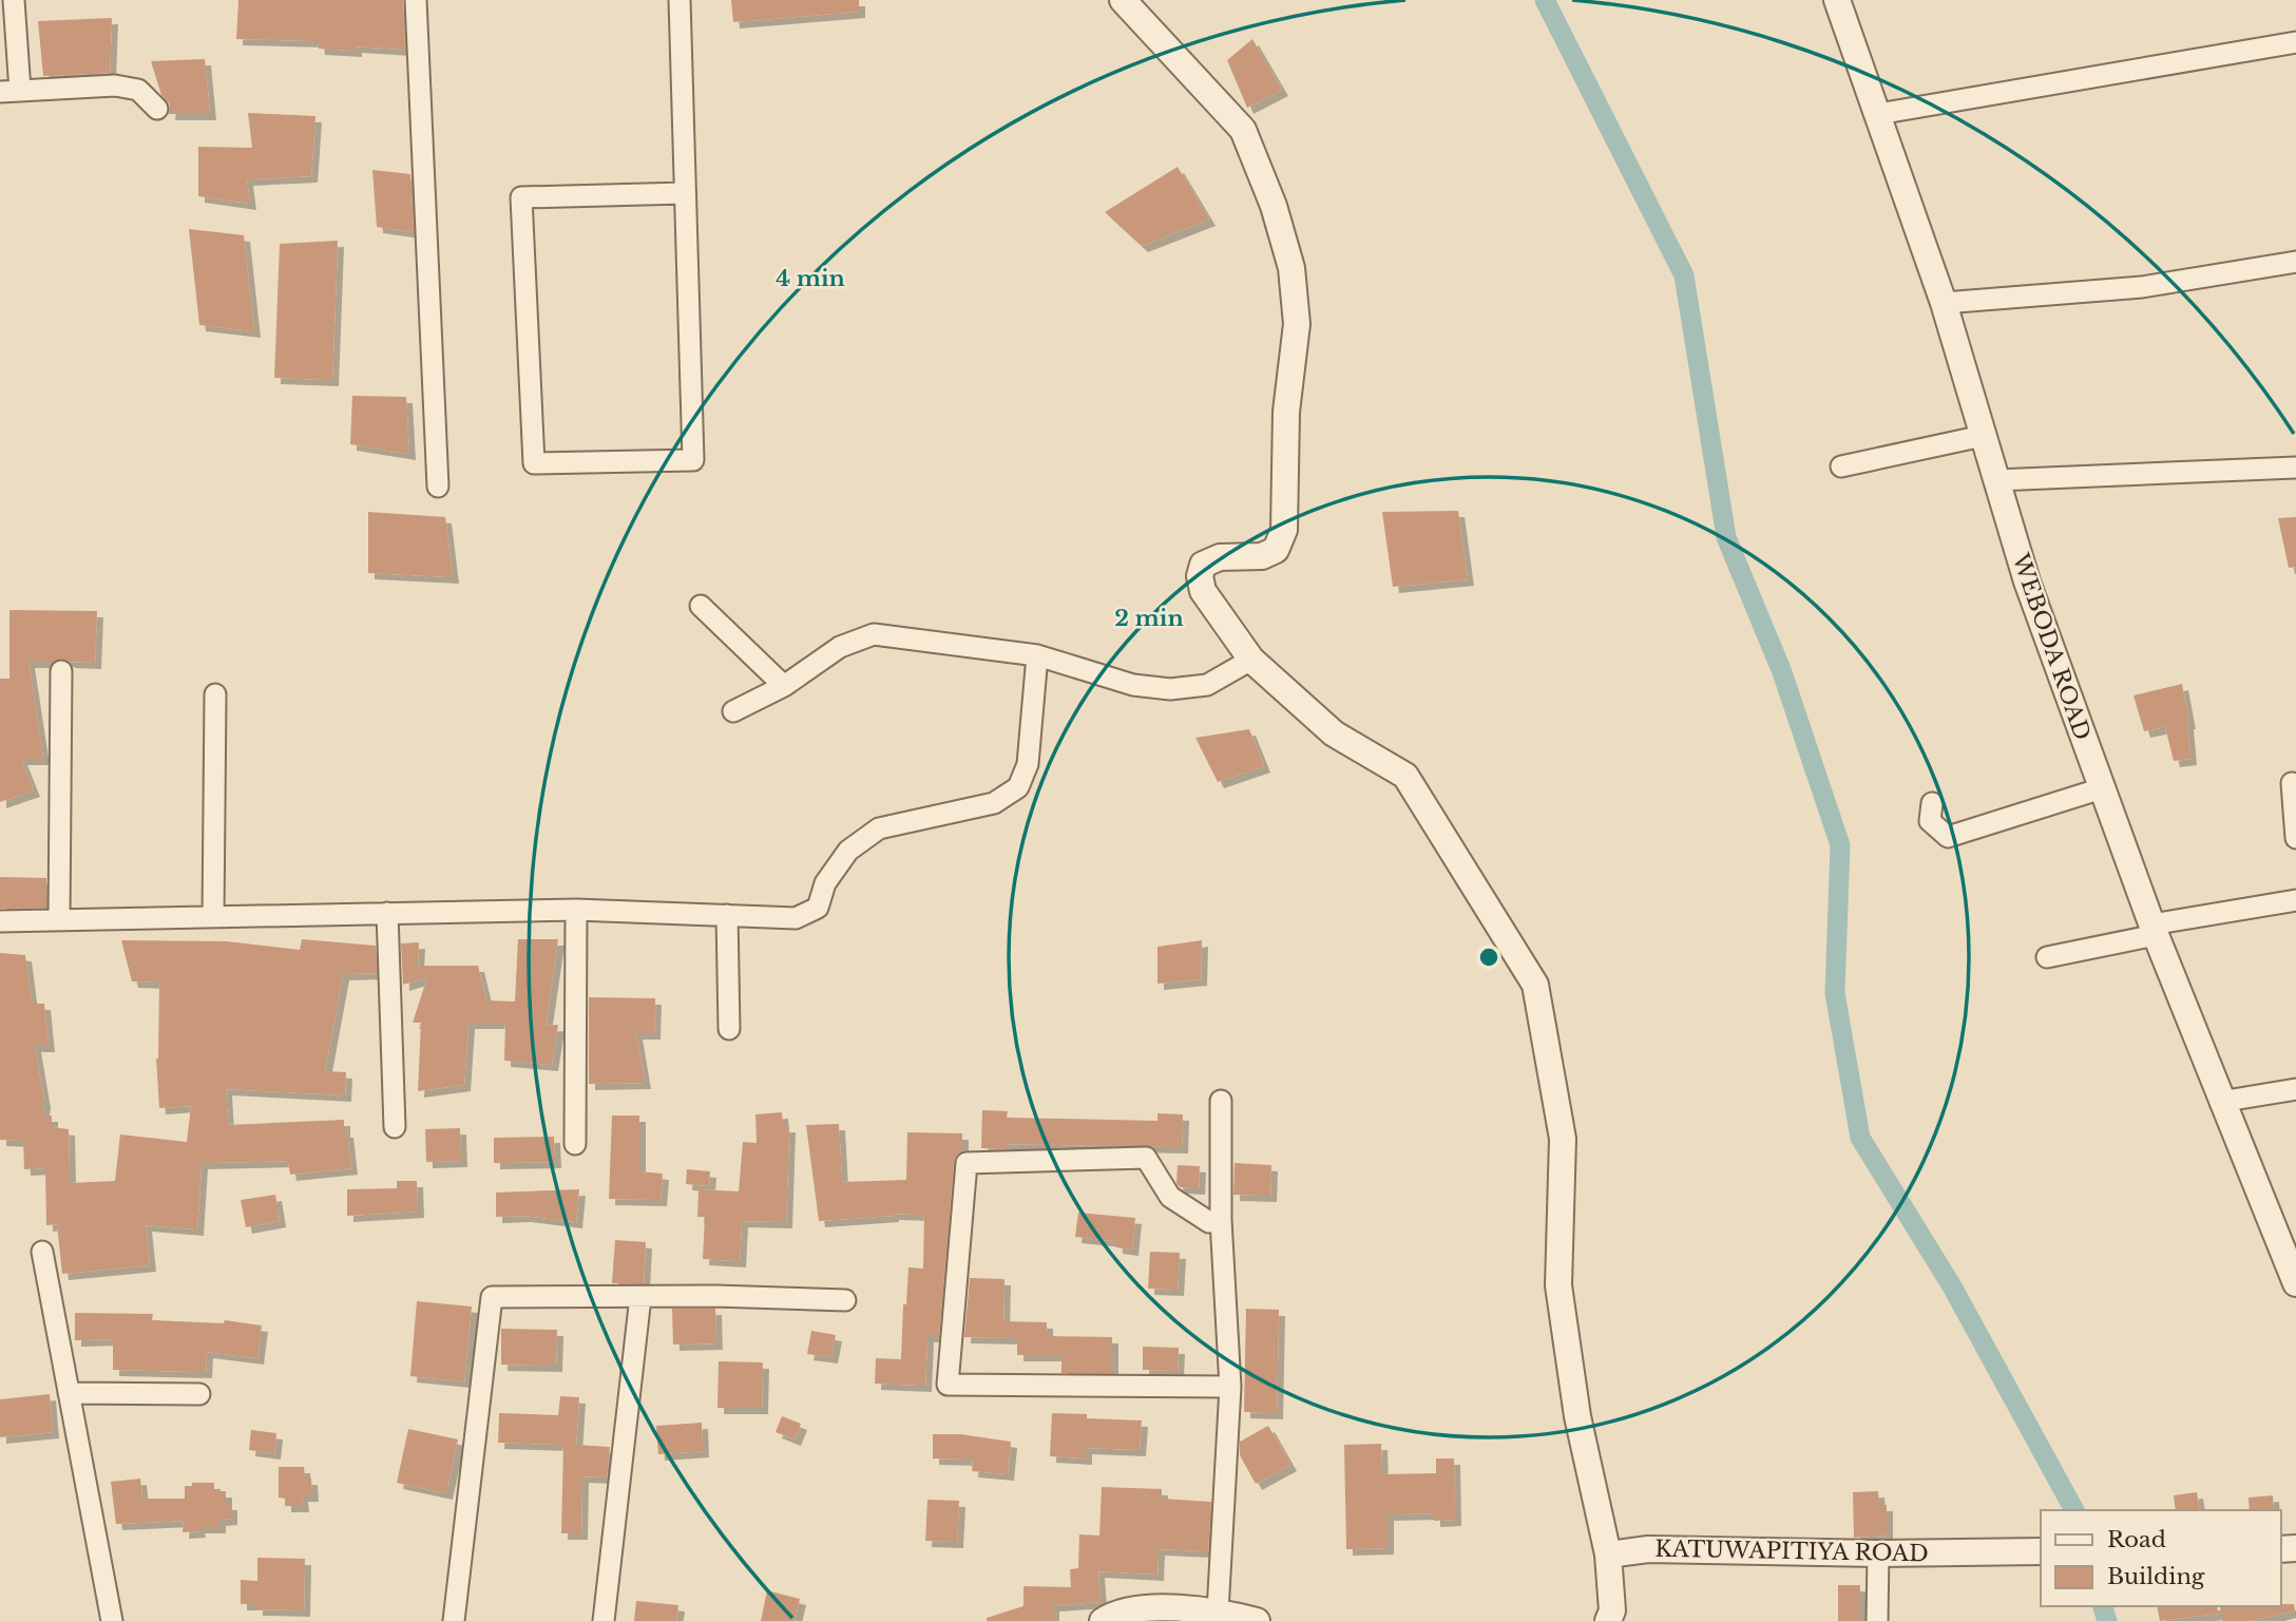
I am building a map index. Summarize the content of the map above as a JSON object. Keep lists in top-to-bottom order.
{
  "streets": {
    "street": ["WEBODA ROAD", "KATUWAPITIYA ROAD"]
  },
  "legend": ["Road", "Building"],
  "rings": ["4 min", "2 min"]
}
